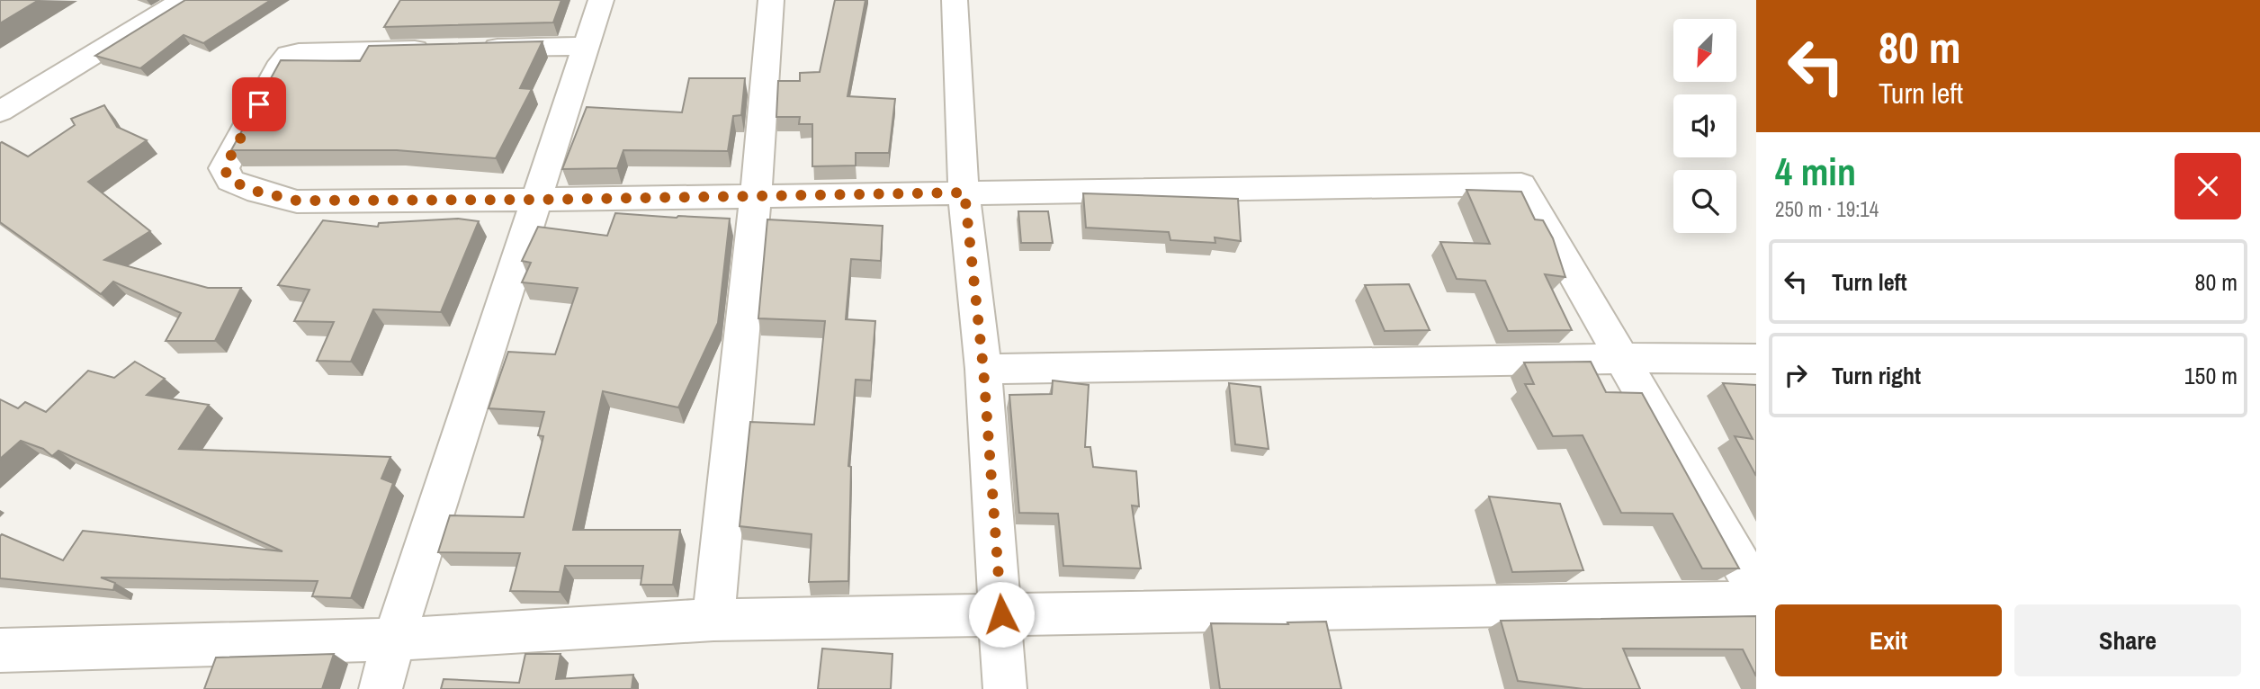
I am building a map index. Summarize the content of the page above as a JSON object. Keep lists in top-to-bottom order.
{
  "north": "bottom left",
  "page": {
    "turn": ["80 m", "Turn left"],
    "heading": ["4 min", "250 m · 19:14"],
    "list": [
      {
        "name": "Turn left",
        "value": "80 m"
      },
      {
        "name": "Turn right",
        "value": "150 m"
      }
    ],
    "buttons": ["Exit", "Share"]
  }
}
